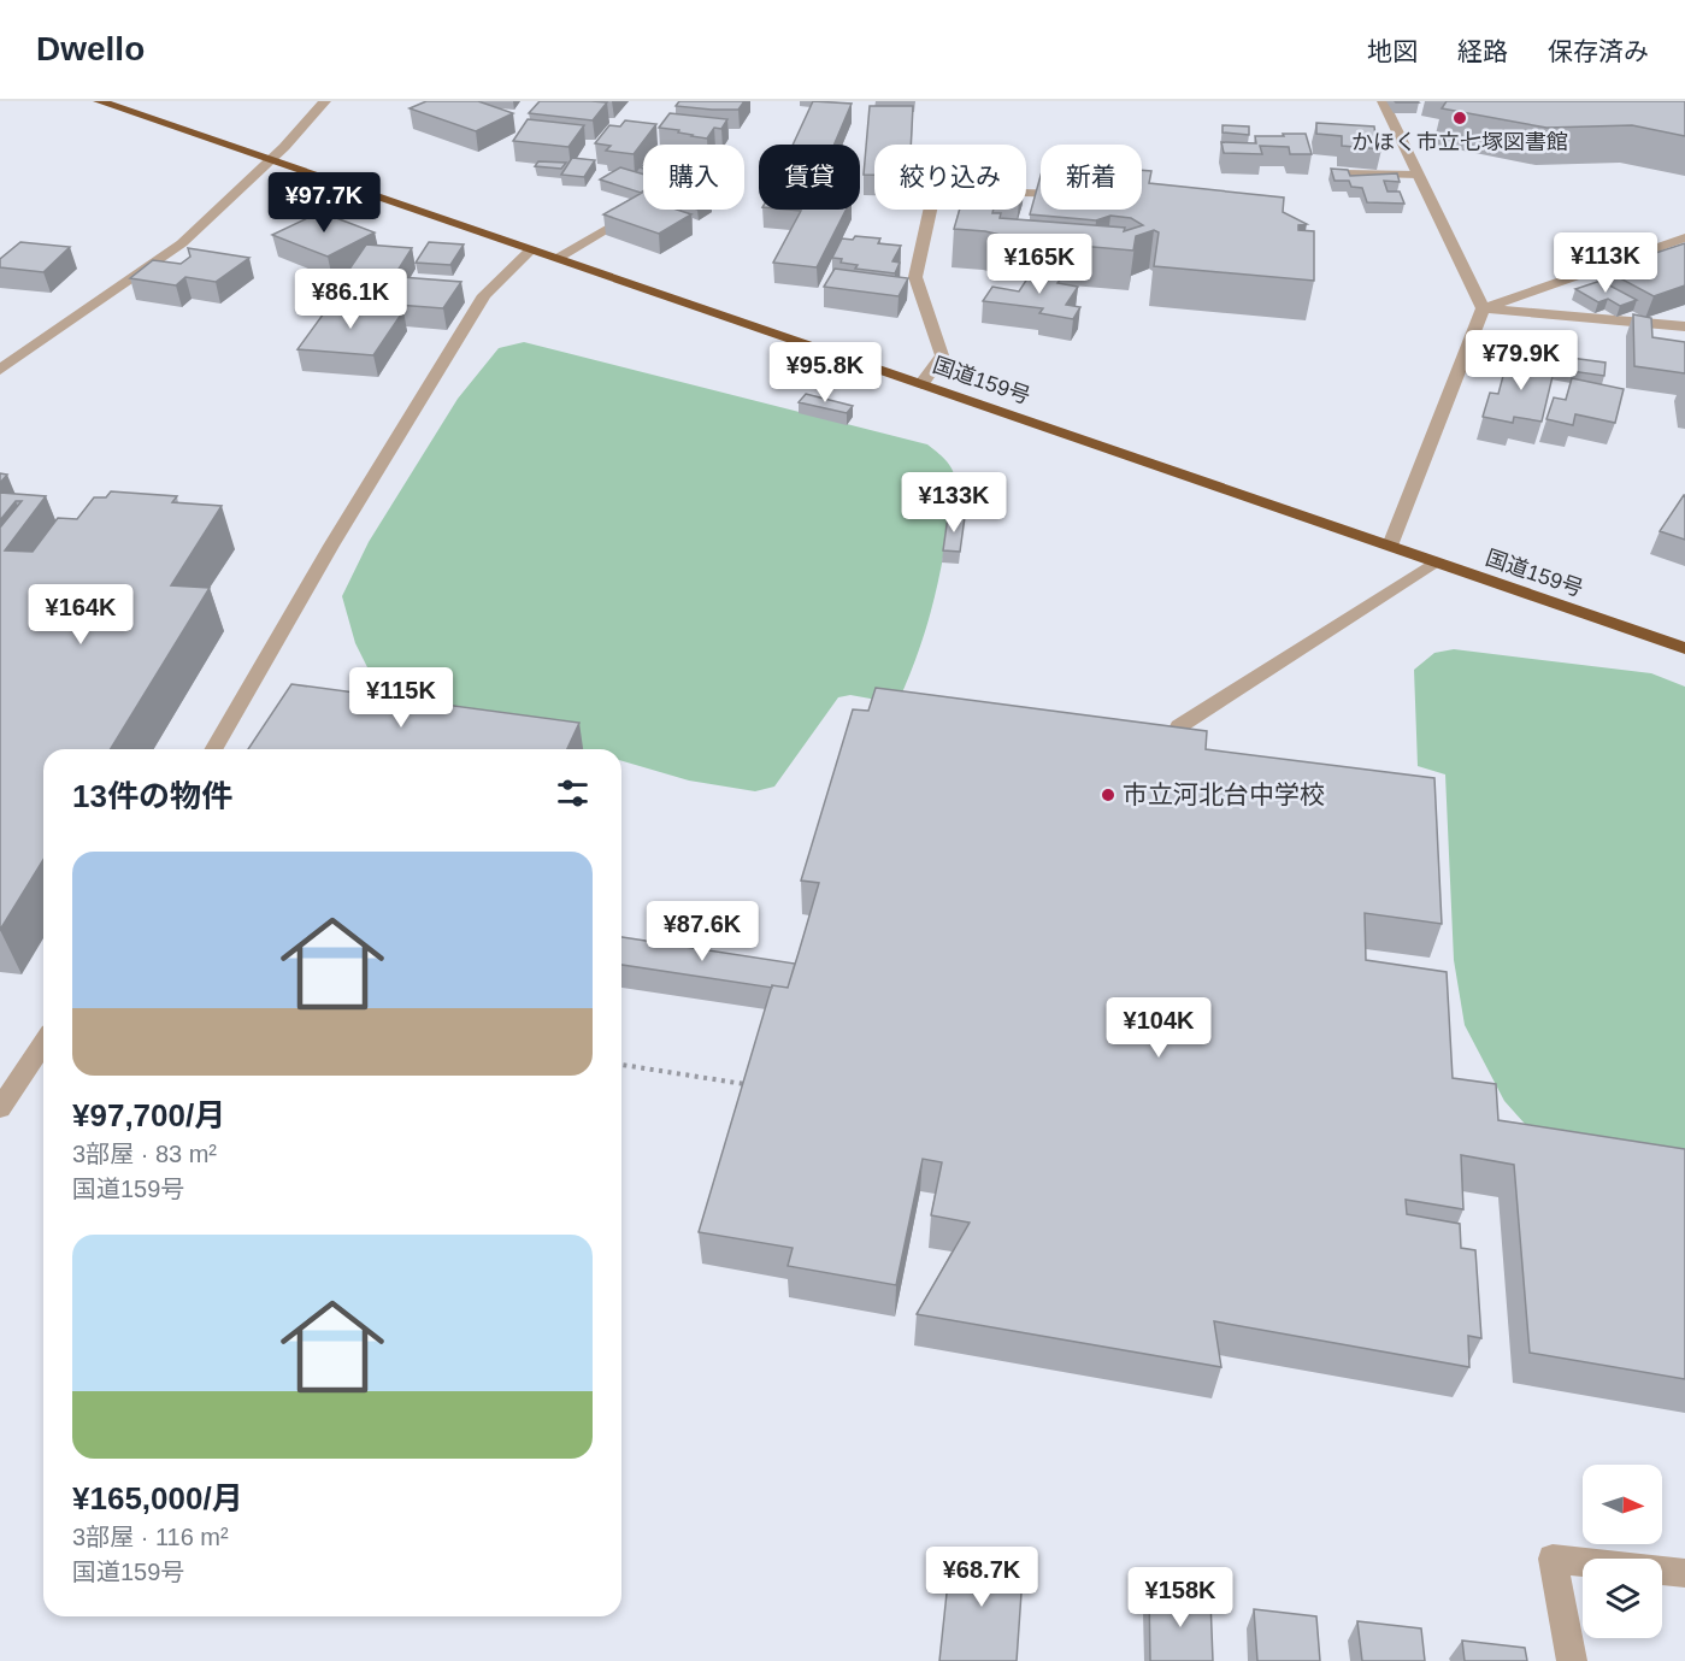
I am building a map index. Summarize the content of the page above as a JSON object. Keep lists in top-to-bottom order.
{
  "streets": {
    "highway": ["国道159号"]
  },
  "places": ["かほく市立七塚図書館", "市立河北台中学校"],
  "north": "right",
  "page": {
    "header": "Dwello",
    "nav": ["地図", "経路", "保存済み"],
    "chip": [
      "購入",
      "賃貸",
      "絞り込み",
      "新着"
    ],
    "price": [
      "¥97.7K",
      "¥113K",
      "¥165K",
      "¥86.1K",
      "¥79.9K",
      "¥95.8K",
      "¥133K",
      "¥164K",
      "¥115K",
      "¥87.6K",
      "¥104K",
      "¥68.7K",
      "¥158K"
    ],
    "heading": "13件の物件",
    "list": [
      {
        "name": "¥97,700/月",
        "note": "3部屋 · 83 m² · 国道159号"
      },
      {
        "name": "¥165,000/月",
        "note": "3部屋 · 116 m² · 国道159号"
      }
    ]
  }
}
